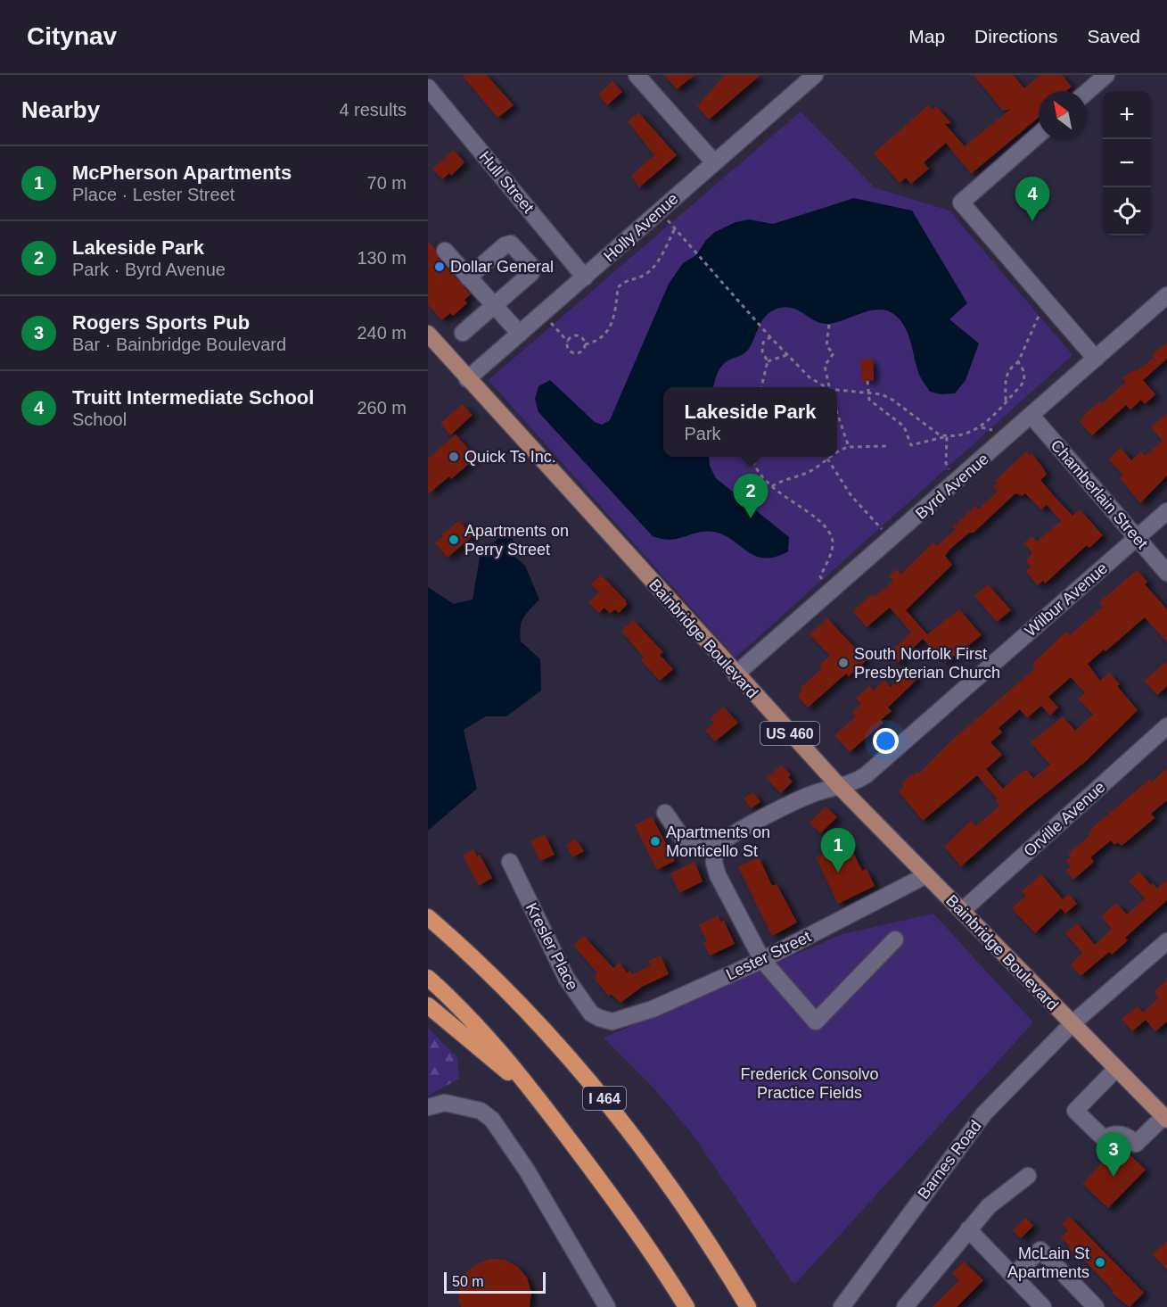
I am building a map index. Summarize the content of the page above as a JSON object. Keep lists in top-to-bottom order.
{
  "streets": {
    "highway": ["I 464"],
    "main road": ["Bainbridge Boulevard", "US 460"],
    "street": [
      "Hull Street",
      "Holly Avenue",
      "Byrd Avenue",
      "Chamberlain Street",
      "Wilbur Avenue",
      "Orville Avenue",
      "Kresler Place",
      "Lester Street",
      "Barnes Road"
    ]
  },
  "crossings": [
    ["Hull Street", "Holly Avenue"],
    ["Holly Avenue", "Bainbridge Boulevard"],
    ["Byrd Avenue", "Chamberlain Street"],
    ["Byrd Avenue", "Bainbridge Boulevard"],
    ["Chamberlain Street", "Wilbur Avenue"],
    ["Wilbur Avenue", "Bainbridge Boulevard"],
    ["Bainbridge Boulevard", "Orville Avenue"],
    ["Bainbridge Boulevard", "Lester Street"],
    ["Bainbridge Boulevard", "Barnes Road"],
    ["Kresler Place", "Lester Street"]
  ],
  "parks": ["Frederick Consolvo Practice Fields"],
  "places": [
    "Dollar General",
    "Quick Ts Inc.",
    "Apartments on Perry Street",
    "South Norfolk First Presbyterian Church",
    "Apartments on Monticello St",
    "McLain St Apartments"
  ],
  "scale_bar": "50 m",
  "north": "top left",
  "page": {
    "header": "Citynav",
    "nav": ["Map", "Directions", "Saved"],
    "heading": ["Nearby", "4 results"],
    "map_buttons": ["+", "−"],
    "list": [
      {
        "mark": "1",
        "name": "McPherson Apartments",
        "note": "Place · Lester Street",
        "value": "70 m"
      },
      {
        "mark": "2",
        "name": "Lakeside Park",
        "note": "Park · Byrd Avenue",
        "value": "130 m"
      },
      {
        "mark": "3",
        "name": "Rogers Sports Pub",
        "note": "Bar · Bainbridge Boulevard",
        "value": "240 m"
      },
      {
        "mark": "4",
        "name": "Truitt Intermediate School",
        "note": "School",
        "value": "260 m"
      }
    ],
    "pins": [
      "4",
      "2",
      "1",
      "3"
    ],
    "popup": ["Lakeside Park", "Park"],
    "scale": "50 m"
  }
}
